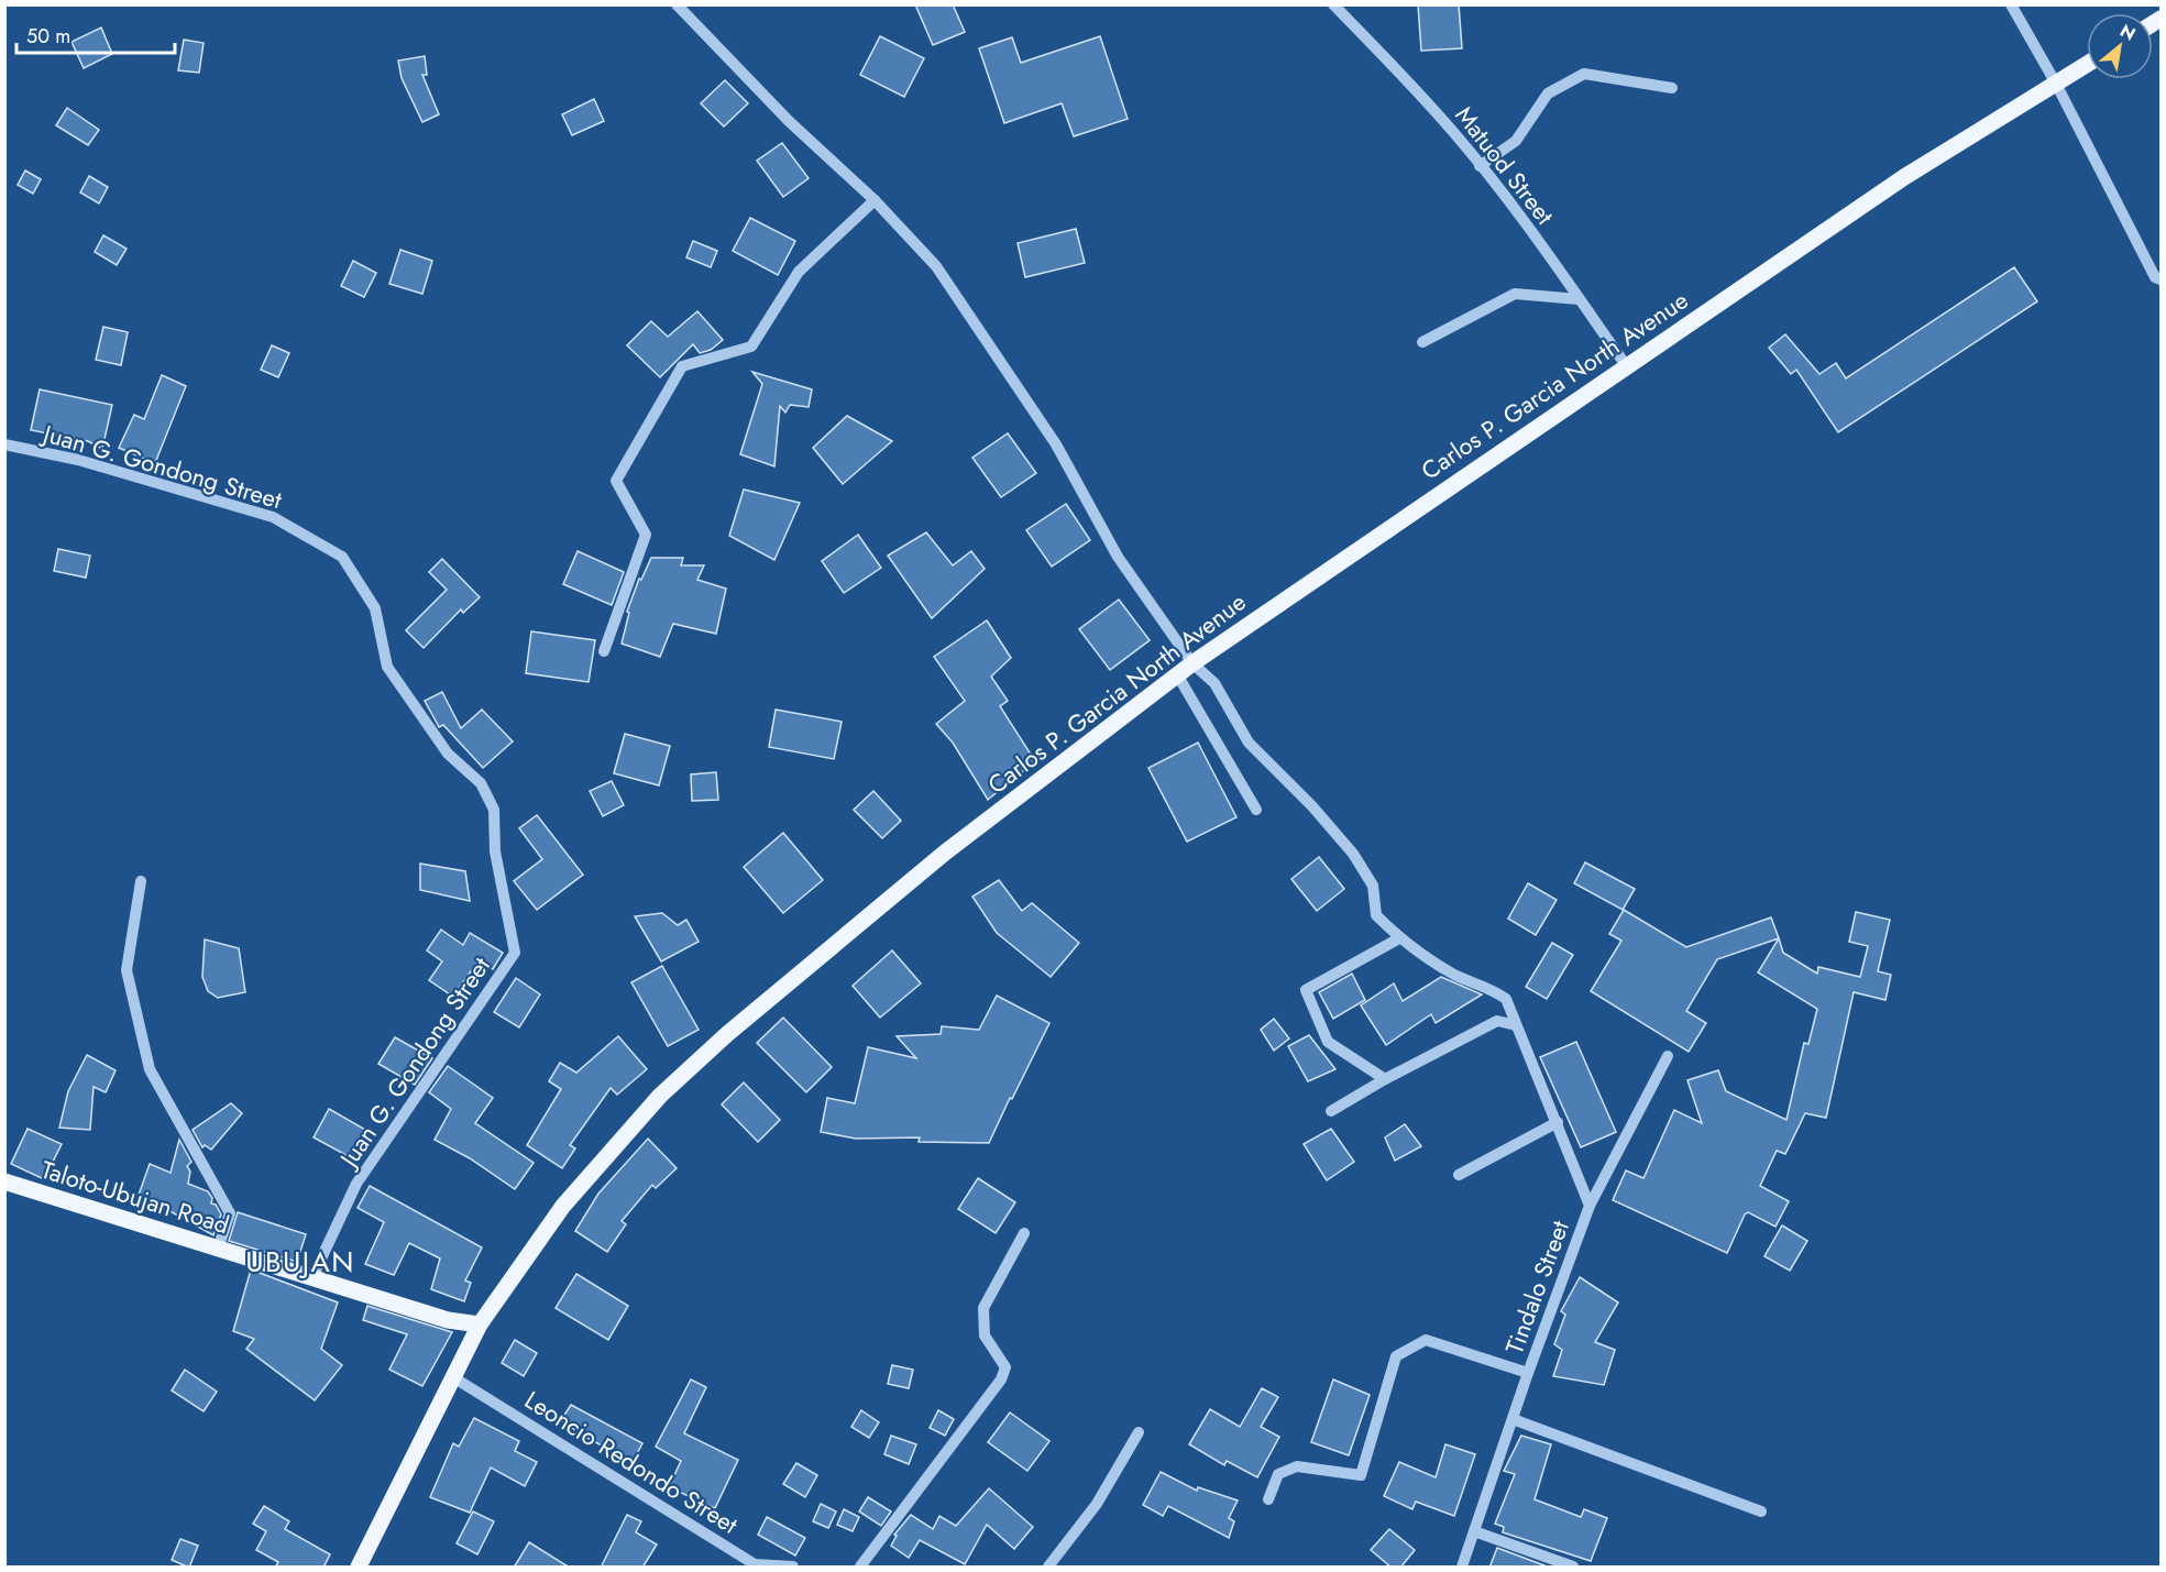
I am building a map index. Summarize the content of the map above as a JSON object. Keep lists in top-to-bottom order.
{
  "streets": {
    "main road": ["Carlos P. Garcia North Avenue", "Taloto-Ubujan Road"],
    "street": [
      "Matuod Street",
      "Juan G. Gondong Street",
      "Tindalo Street",
      "Leoncio Redondo Street"
    ]
  },
  "crossings": [
    ["Matuod Street", "Carlos P. Garcia North Avenue"],
    ["Carlos P. Garcia North Avenue", "Taloto-Ubujan Road"],
    ["Carlos P. Garcia North Avenue", "Tindalo Street"],
    ["Carlos P. Garcia North Avenue", "Leoncio Redondo Street"],
    ["Juan G. Gondong Street", "Taloto-Ubujan Road"]
  ],
  "districts": ["UBUJAN"],
  "scale_bar": "50 m",
  "north": "top right"
}
